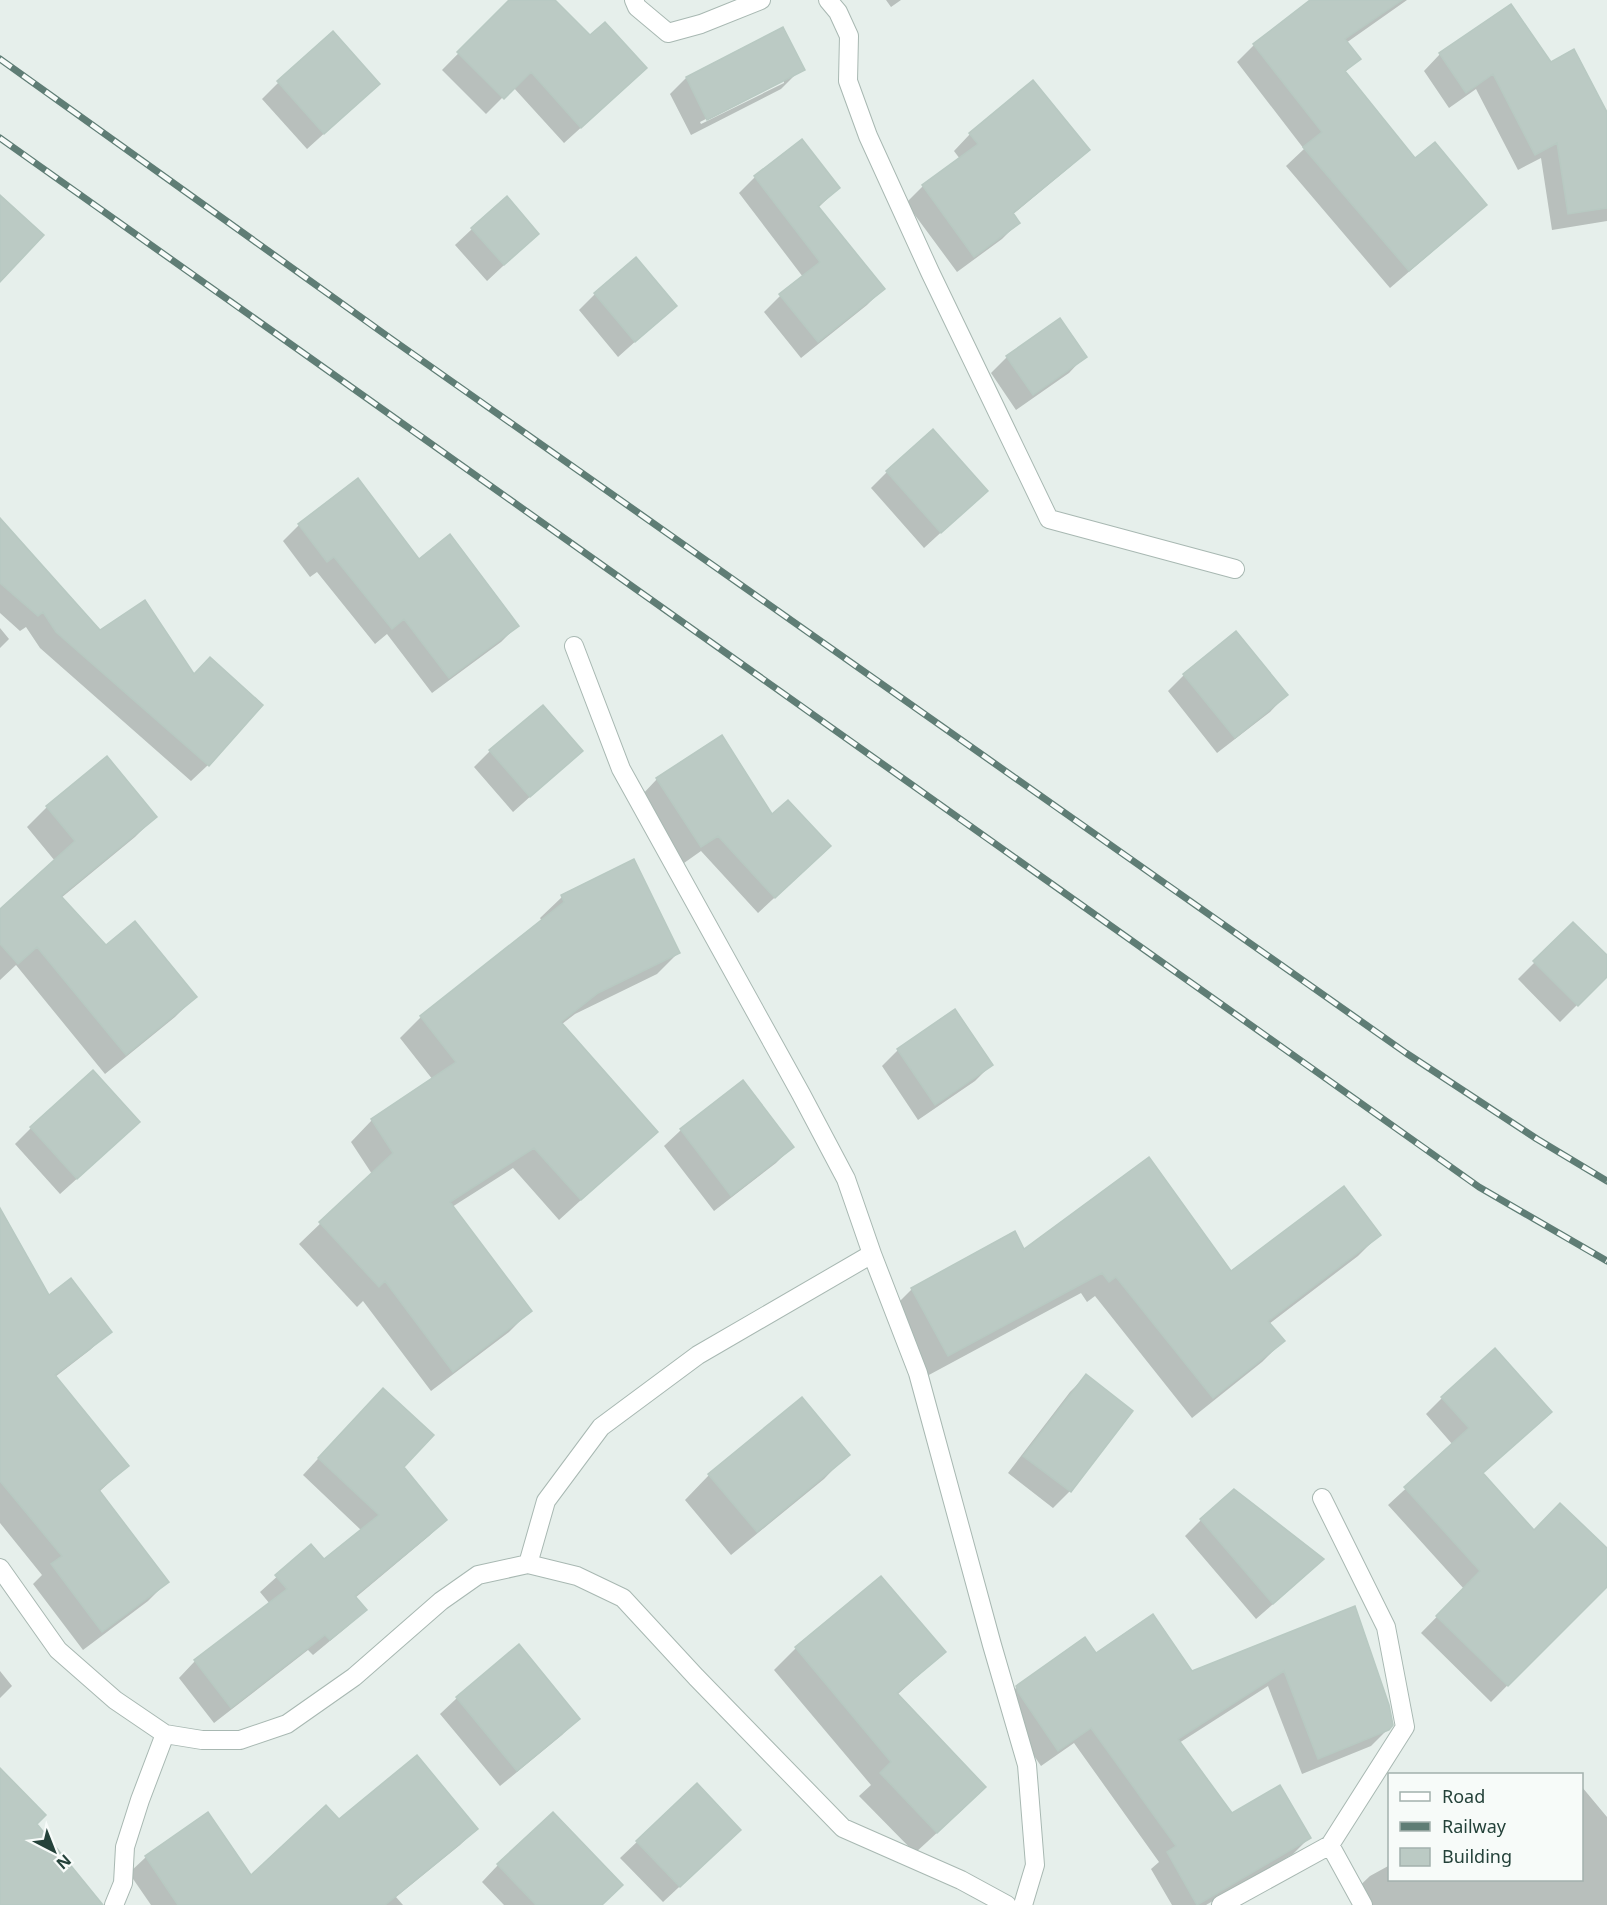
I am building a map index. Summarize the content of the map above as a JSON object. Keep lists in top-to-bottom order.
{
  "legend": ["Road", "Railway", "Building"],
  "north": "bottom right"
}
